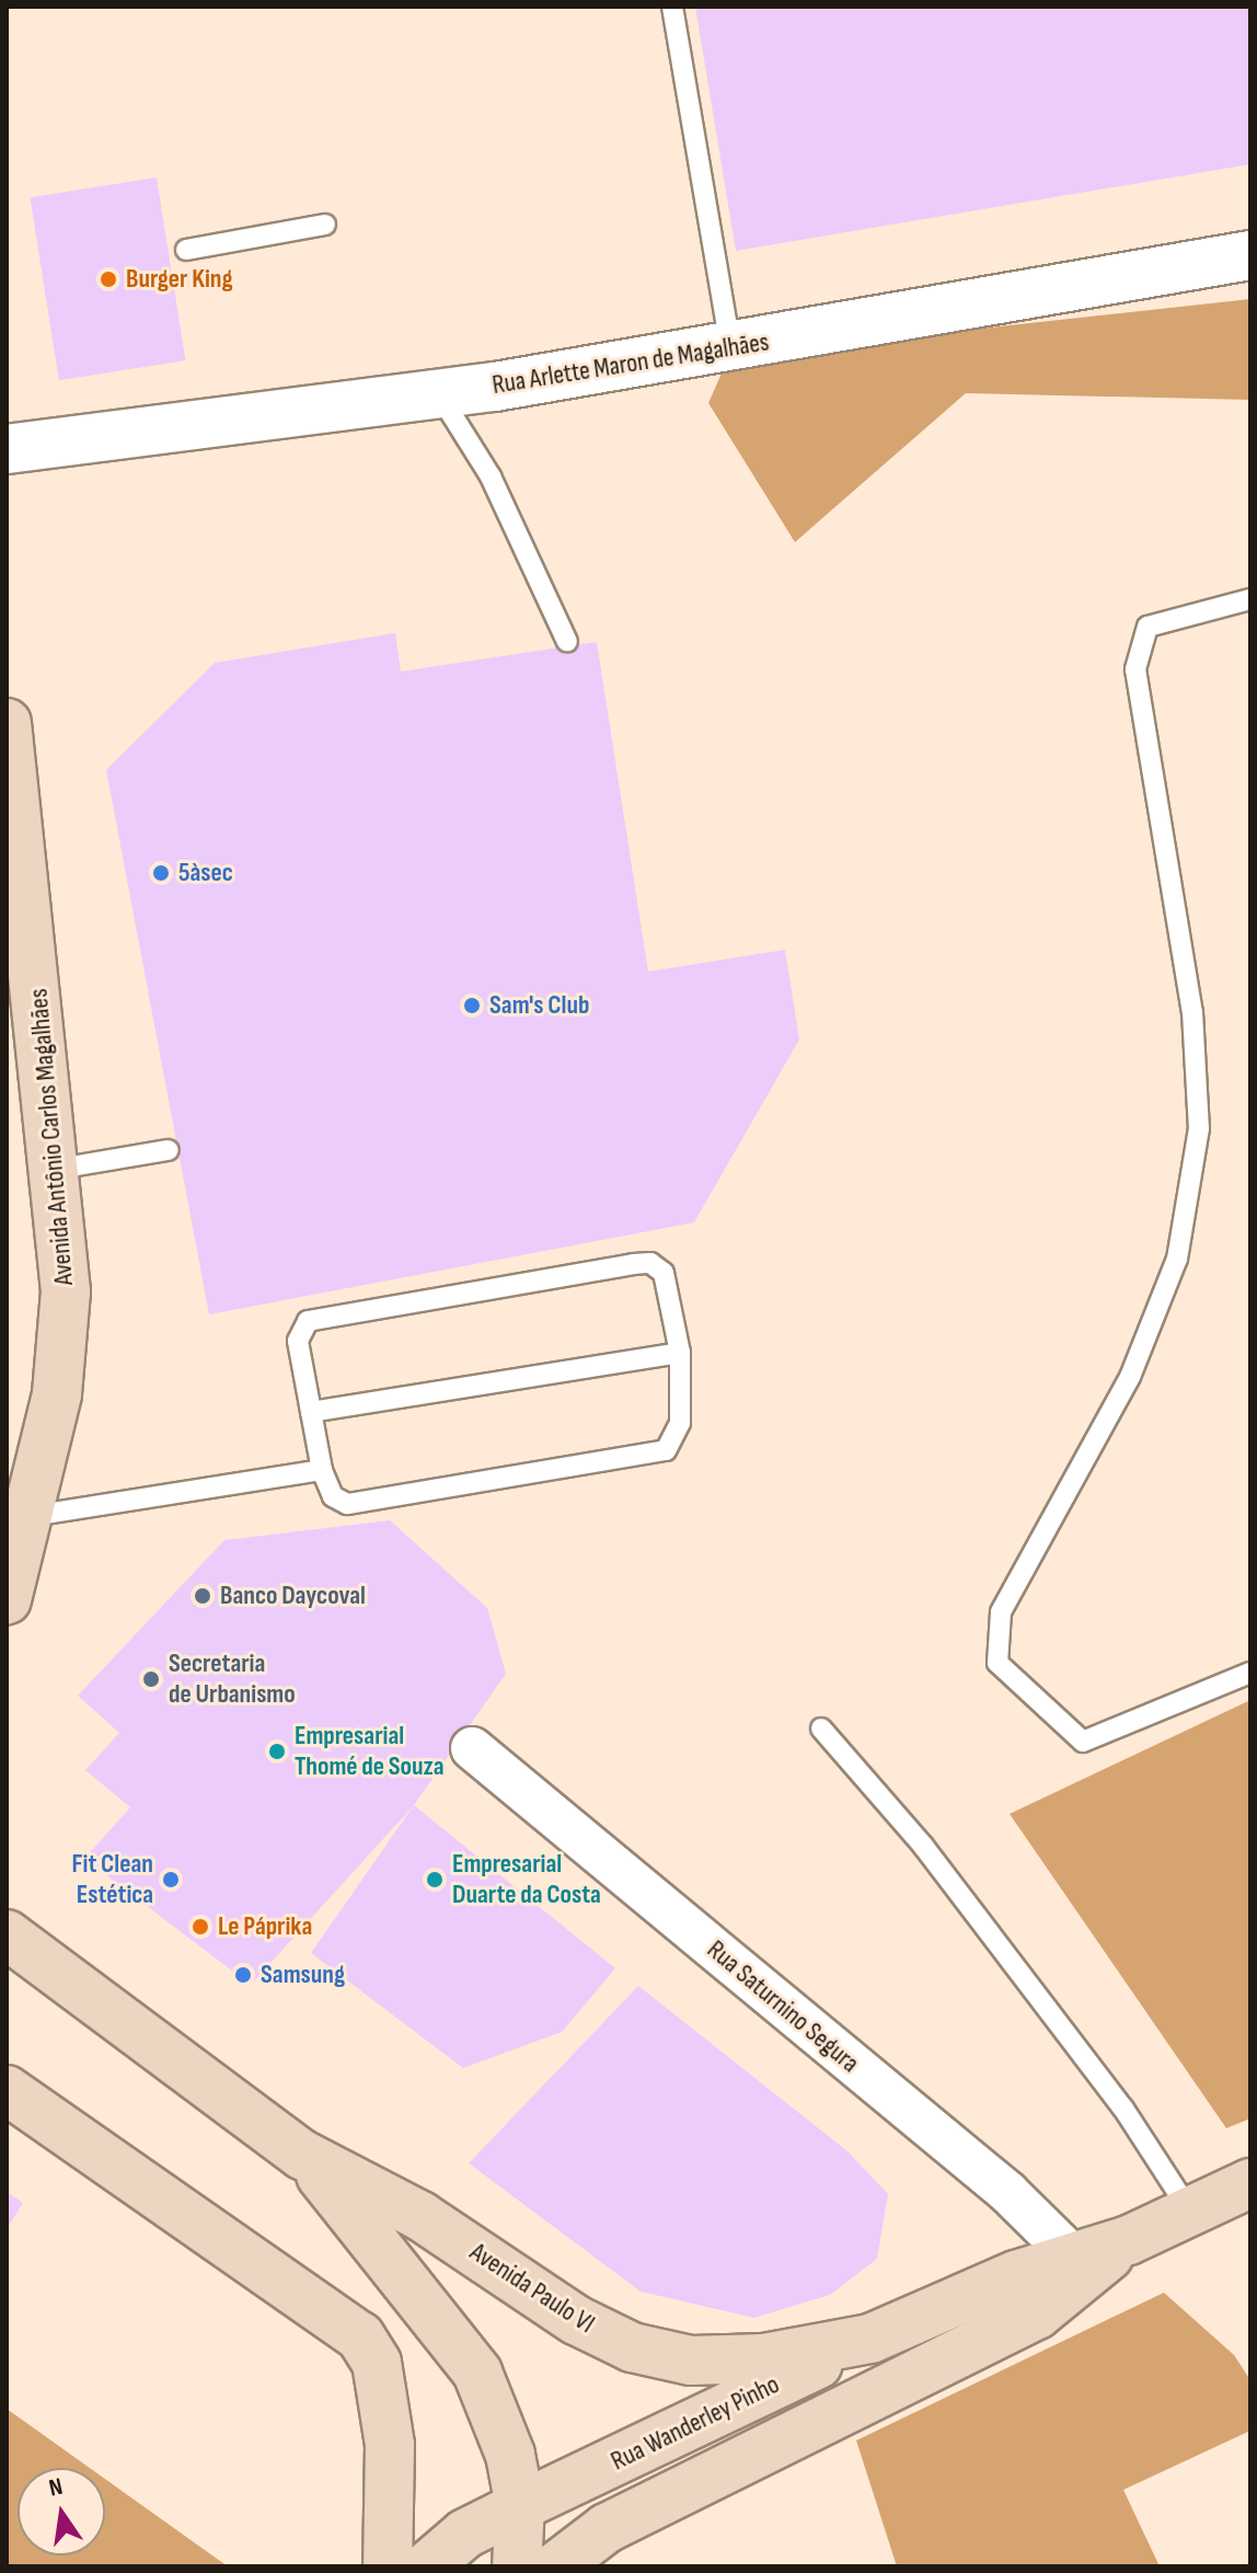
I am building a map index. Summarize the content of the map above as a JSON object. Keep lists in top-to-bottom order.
{
  "streets": {
    "main road": ["Avenida Antônio Carlos Magalhães", "Avenida Paulo VI", "Rua Wanderley Pinho"],
    "street": ["Rua Arlette Maron de Magalhães", "Rua Saturnino Segura"]
  },
  "crossings": [
    ["Rua Saturnino Segura", "Avenida Paulo VI"],
    ["Avenida Paulo VI", "Rua Wanderley Pinho"]
  ],
  "places": [
    "Burger King",
    "5àsec",
    "Sam's Club",
    "Banco Daycoval",
    "Secretaria de Urbanismo",
    "Empresarial Thomé de Souza",
    "Fit Clean Estética",
    "Empresarial Duarte da Costa",
    "Le Páprika",
    "Samsung"
  ],
  "north": "top"
}
